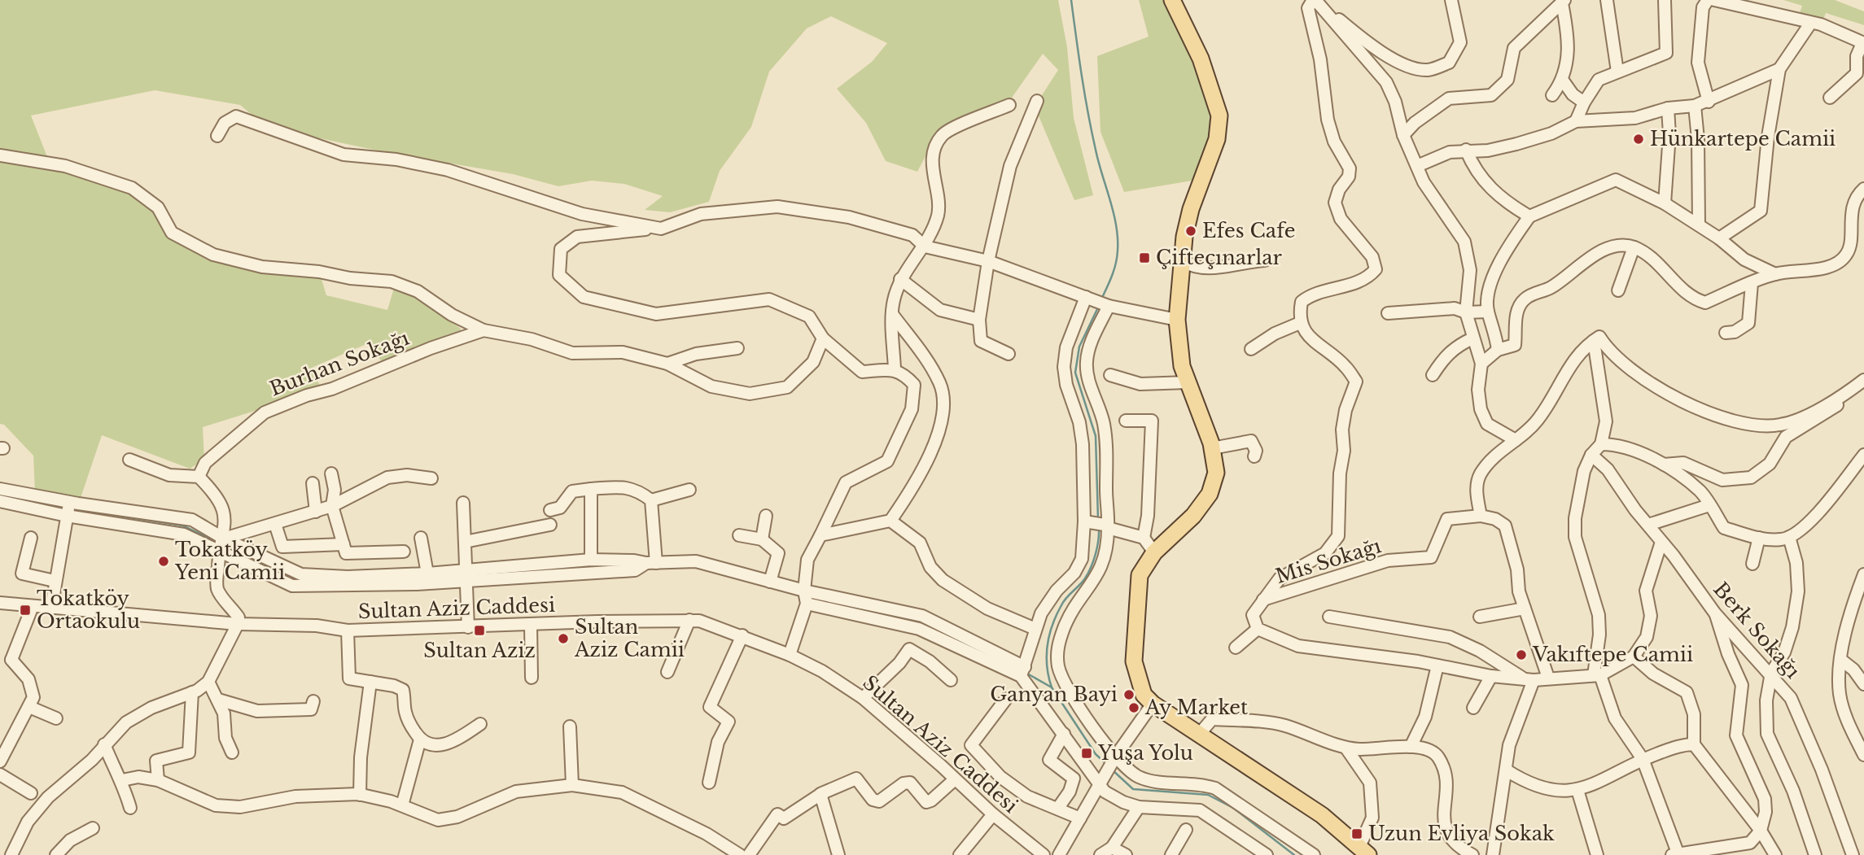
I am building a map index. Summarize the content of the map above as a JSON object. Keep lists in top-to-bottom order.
{
  "streets": {
    "street": [
      "Burhan Sokağı",
      "Mis Sokağı",
      "Sultan Aziz Caddesi",
      "Berk Sokağı"
    ]
  },
  "places": {
    "other": [
      "Hünkartepe Camii",
      "Efes Cafe",
      "Tokatköy Yeni Camii",
      "Sultan Aziz Camii",
      "Vakıftepe Camii",
      "Ganyan Bayi",
      "Ay Market"
    ],
    "transit": [
      "Çifteçınarlar",
      "Tokatköy Ortaokulu",
      "Sultan Aziz",
      "Yuşa Yolu",
      "Uzun Evliya Sokak"
    ]
  }
}
